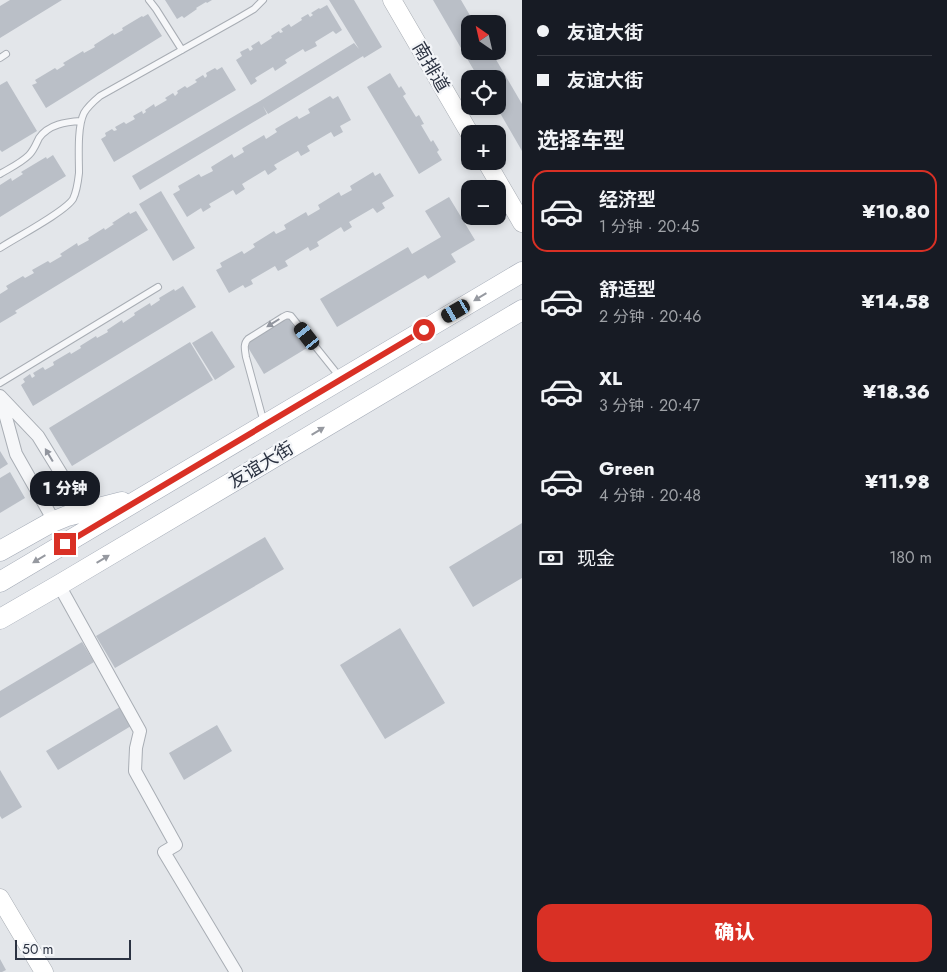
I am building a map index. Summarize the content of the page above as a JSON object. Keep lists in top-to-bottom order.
{
  "streets": {
    "main road": ["友谊大街"],
    "street": ["南排道"]
  },
  "scale_bar": "50 m",
  "north": "top left",
  "page": {
    "banner": ["友谊大街", "友谊大街"],
    "map_buttons": ["+", "−"],
    "heading": "选择车型",
    "list": [
      {
        "name": "经济型",
        "note": "1 分钟 · 20:45",
        "value": "¥10.80"
      },
      {
        "name": "舒适型",
        "note": "2 分钟 · 20:46",
        "value": "¥14.58"
      },
      {
        "name": "XL",
        "note": "3 分钟 · 20:47",
        "value": "¥18.36"
      },
      {
        "name": "Green",
        "note": "4 分钟 · 20:48",
        "value": "¥11.98"
      }
    ],
    "bubble": "1 分钟",
    "pay": ["现金", "180 m"],
    "buttons": "确认",
    "scale": "50 m"
  }
}
